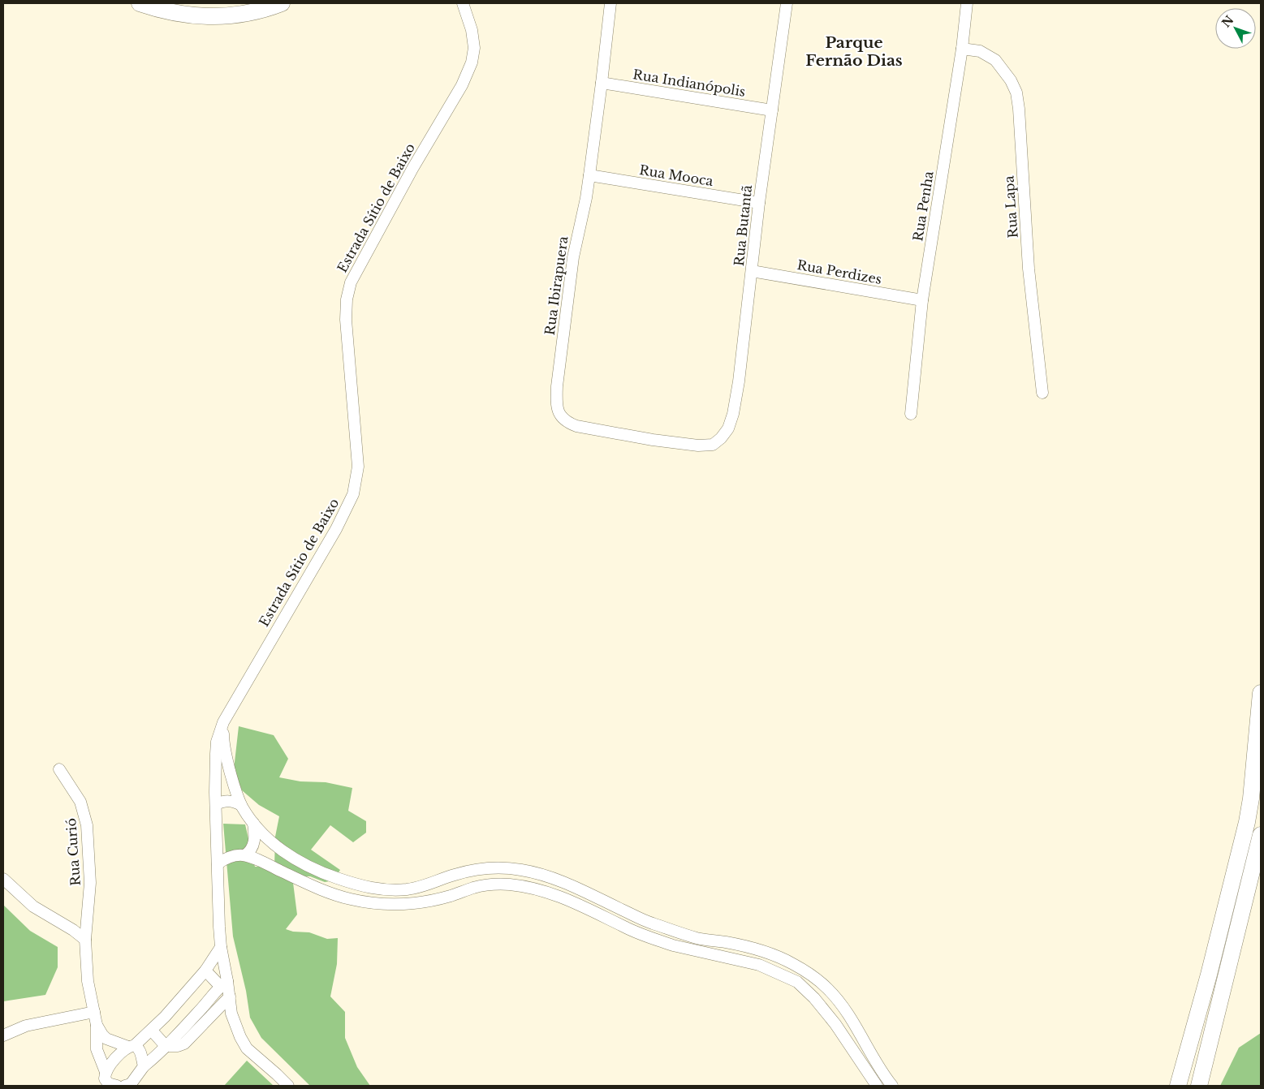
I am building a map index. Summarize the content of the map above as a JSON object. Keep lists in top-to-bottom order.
{
  "streets": {
    "street": [
      "Rua Indianópolis",
      "Rua Mooca",
      "Rua Penha",
      "Rua Lapa",
      "Estrada Sítio de Baixo",
      "Rua Butantã",
      "Rua Perdizes",
      "Rua Ibirapuera",
      "Rua Curió"
    ]
  },
  "crossings": [
    ["Rua Indianópolis", "Rua Butantã"],
    ["Rua Indianópolis", "Rua Ibirapuera"],
    ["Rua Mooca", "Rua Butantã"],
    ["Rua Mooca", "Rua Ibirapuera"],
    ["Rua Penha", "Rua Lapa"],
    ["Rua Penha", "Rua Perdizes"],
    ["Rua Butantã", "Rua Perdizes"],
    ["Rua Butantã", "Rua Ibirapuera"]
  ],
  "districts": ["Parque Fernão Dias"],
  "north": "top left"
}
